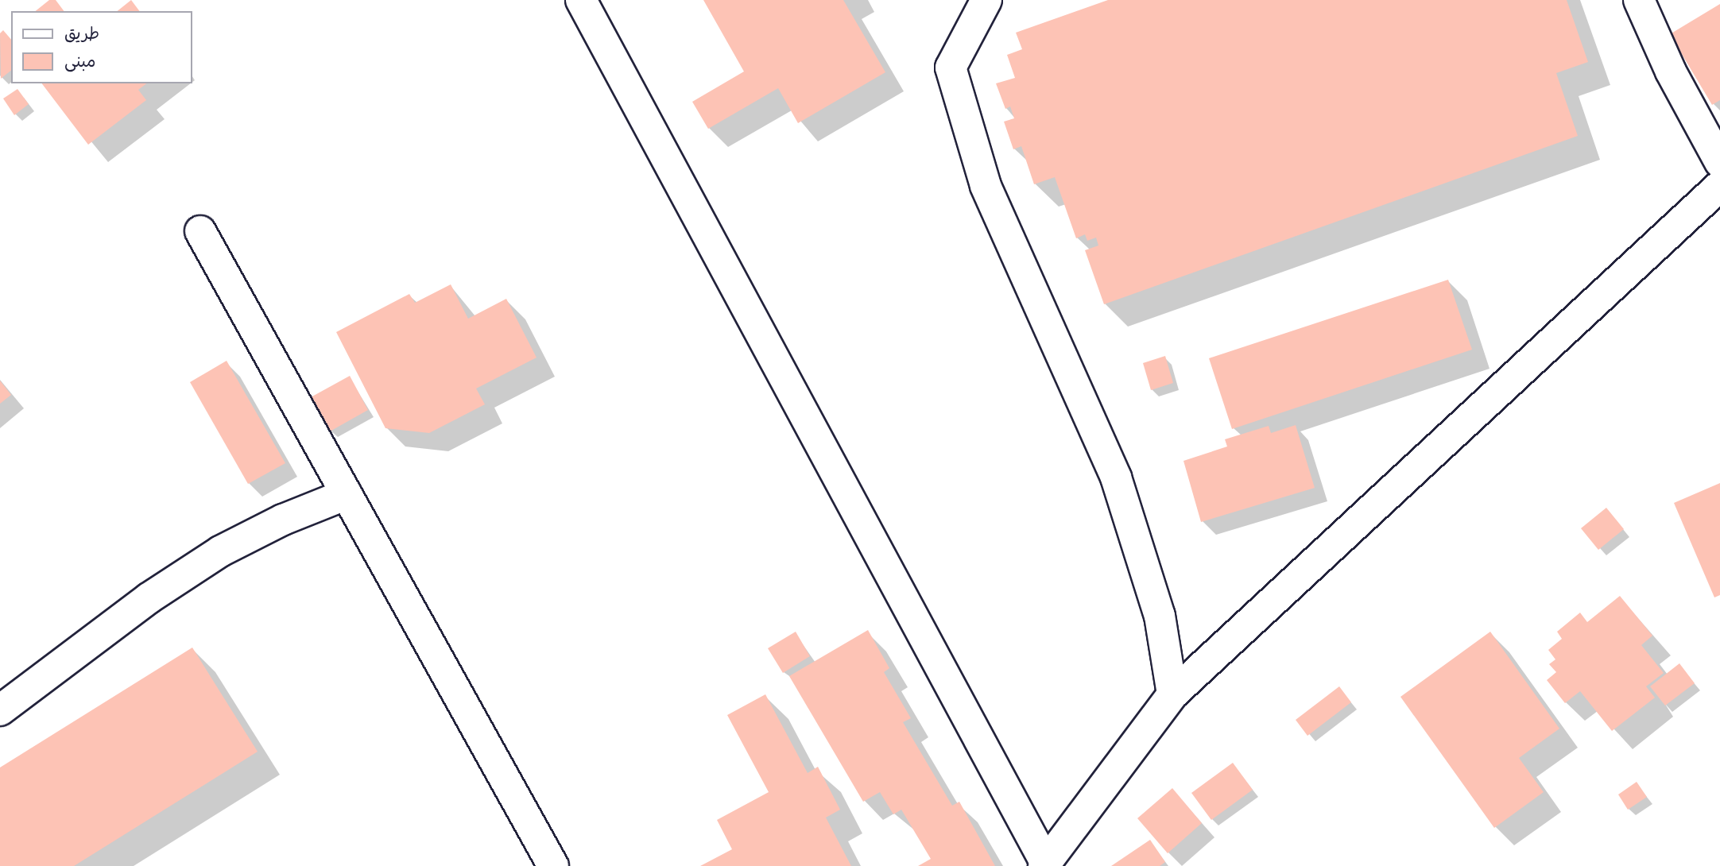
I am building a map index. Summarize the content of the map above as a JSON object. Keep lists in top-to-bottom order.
{
  "legend": ["طريق", "مبنى"]
}
